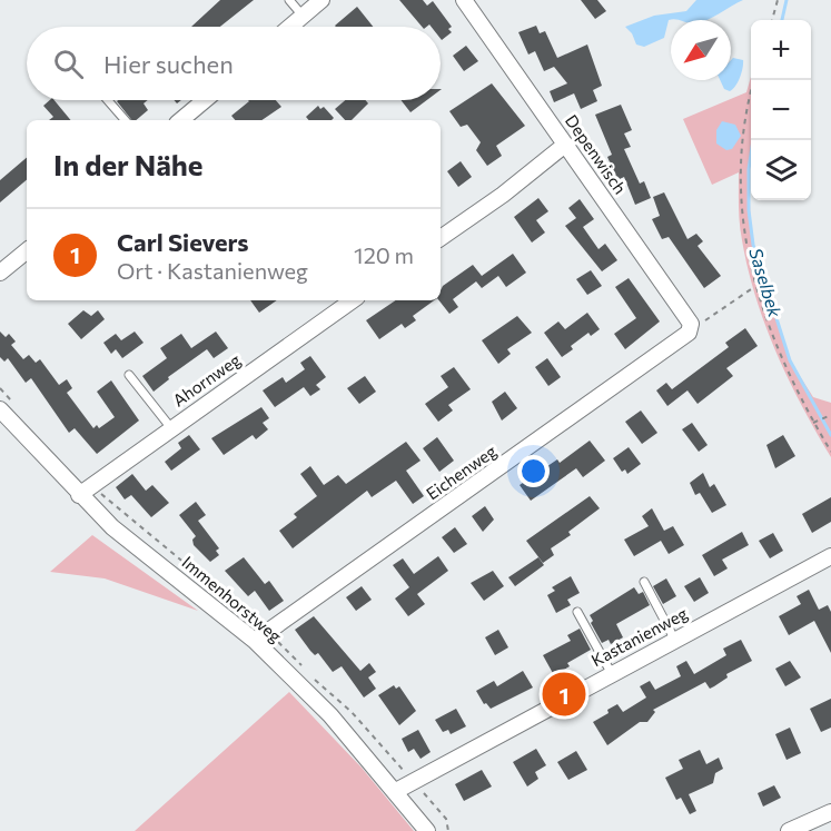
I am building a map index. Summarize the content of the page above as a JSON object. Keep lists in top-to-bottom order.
{
  "streets": {
    "street": [
      "Depenwisch",
      "Ahornweg",
      "Eichenweg",
      "Immenhorstweg",
      "Kastanienweg"
    ]
  },
  "crossings": [
    ["Depenwisch", "Eichenweg"],
    ["Ahornweg", "Immenhorstweg"],
    ["Eichenweg", "Immenhorstweg"],
    ["Immenhorstweg", "Kastanienweg"]
  ],
  "water": ["Saselbek"],
  "north": "bottom left",
  "page": {
    "map_buttons": ["+", "−"],
    "search": "Hier suchen",
    "heading": "In der Nähe",
    "list": [
      {
        "mark": "1",
        "name": "Carl Sievers",
        "note": "Ort · Kastanienweg",
        "value": "120 m"
      }
    ],
    "pins": "1"
  }
}
